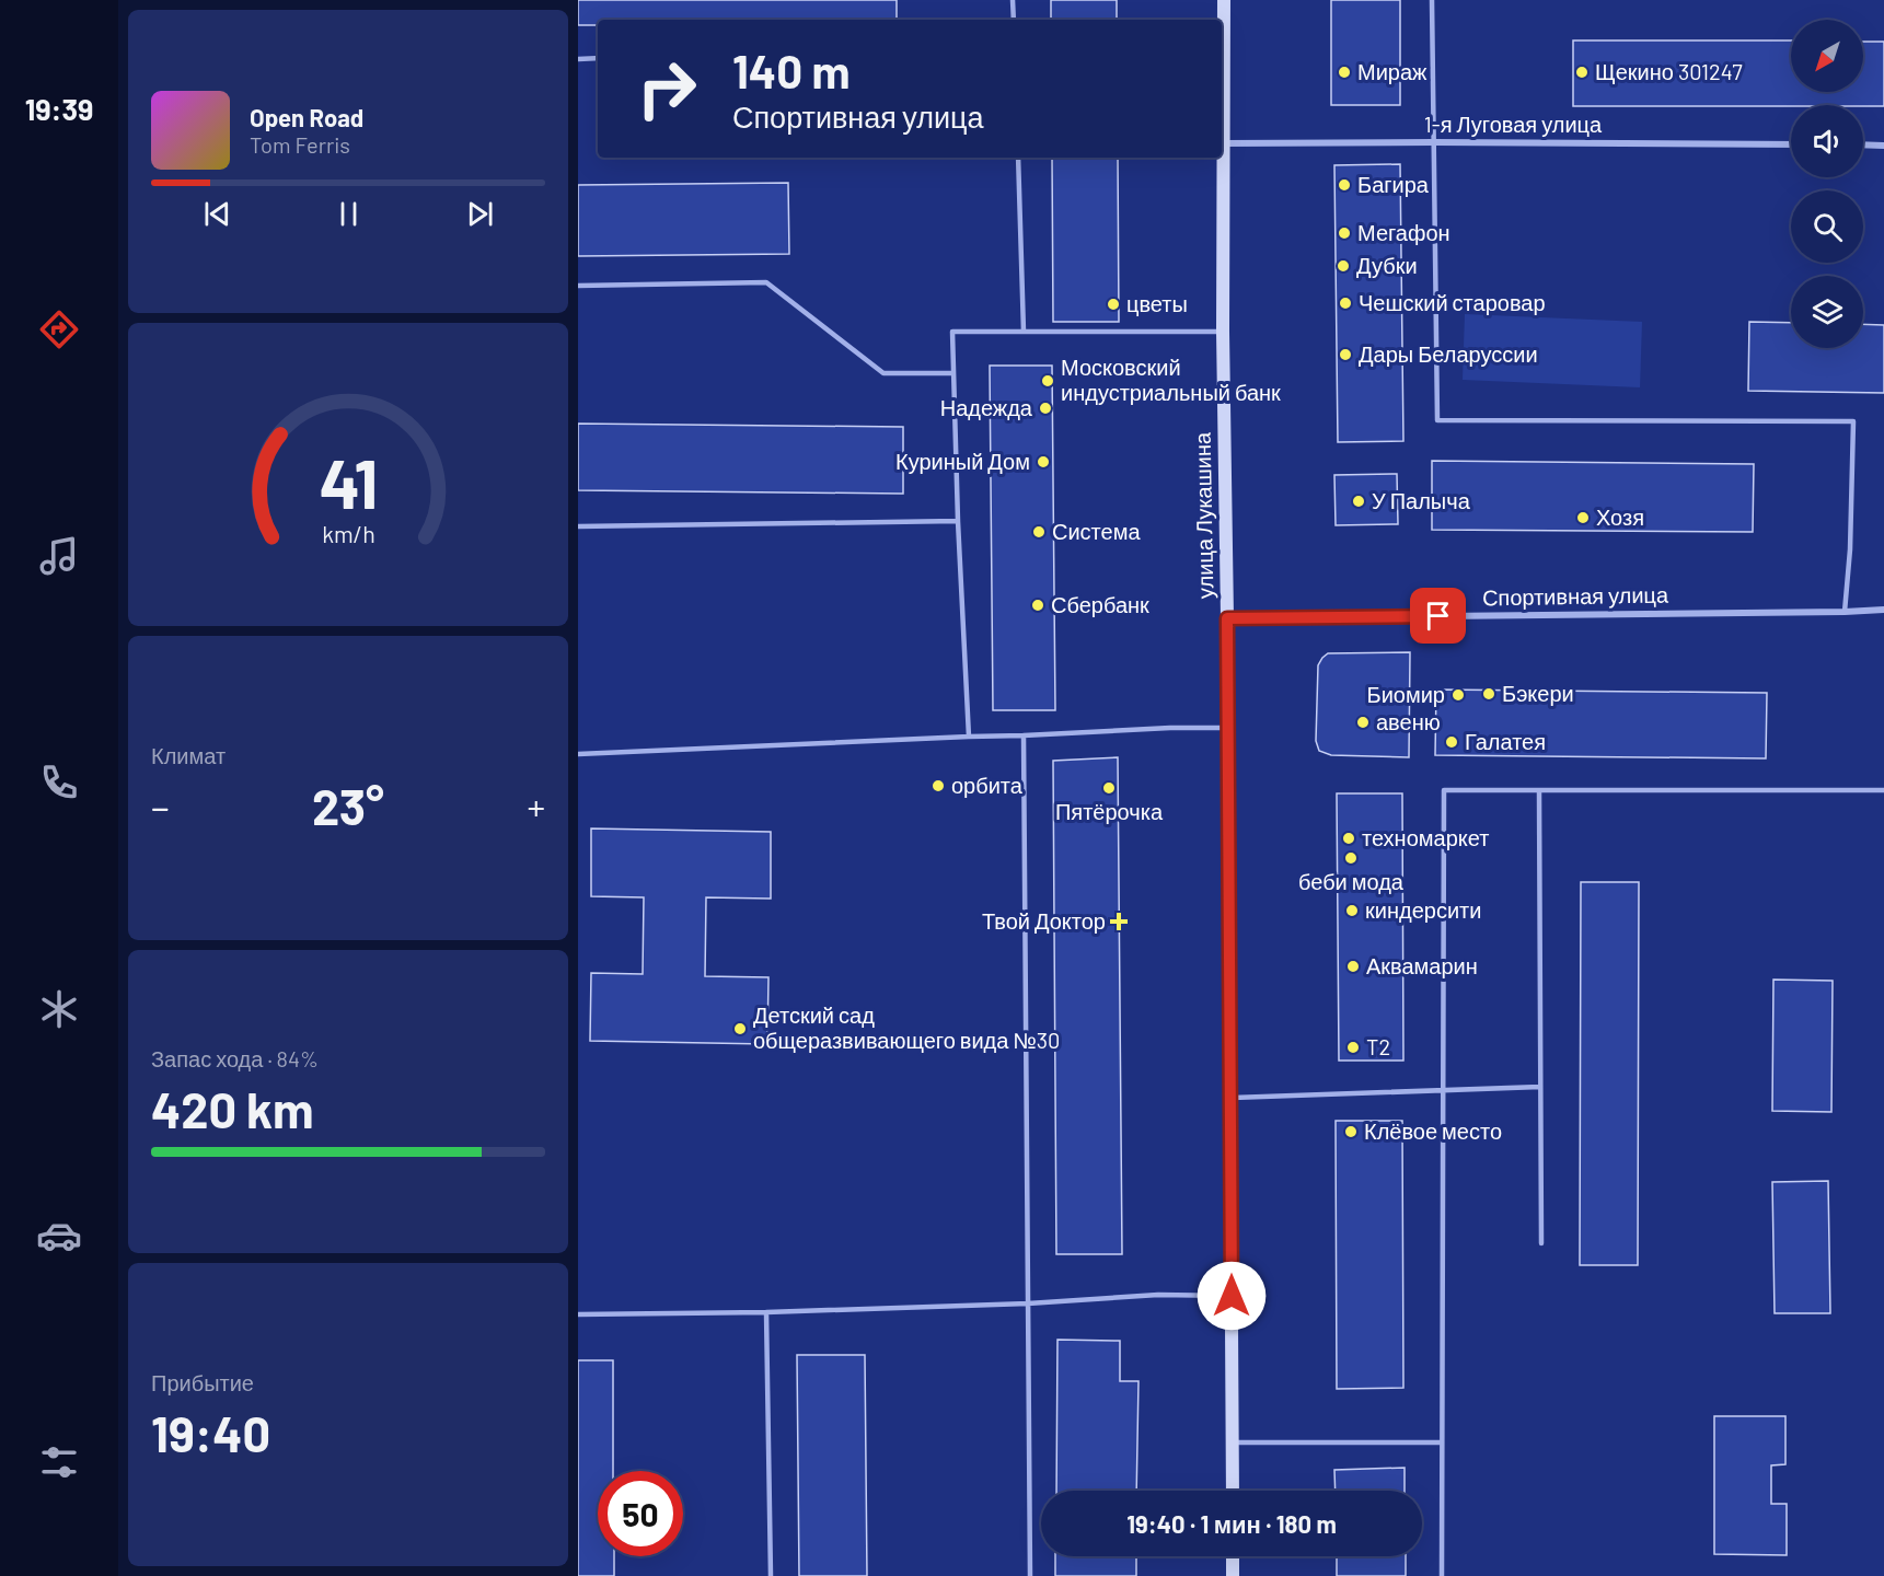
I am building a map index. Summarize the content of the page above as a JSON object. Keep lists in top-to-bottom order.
{
  "streets": {
    "main road": ["улица Лукашина"],
    "street": ["1-я Луговая улица", "Спортивная улица"]
  },
  "crossings": [
    ["1-я Луговая улица", "улица Лукашина"],
    ["улица Лукашина", "Спортивная улица"]
  ],
  "places": {
    "other": [
      "Мираж",
      "Щекино 301247",
      "Багира",
      "Мегафон",
      "Дубки",
      "Чешский старовар",
      "цветы",
      "Дары Беларуссии",
      "Московский индустриальный банк",
      "Надежда",
      "Куриный Дом",
      "У Палыча",
      "Хозя",
      "Система",
      "Сбербанк",
      "Бэкери",
      "Биомир",
      "авеню",
      "Галатея",
      "орбита",
      "Пятёрочка",
      "техномаркет",
      "беби мода",
      "киндерсити",
      "Аквамарин",
      "Детский сад общеразвивающего вида №30",
      "T2",
      "Клёвое место"
    ],
    "health": ["Твой Доктор"]
  },
  "north": "bottom left",
  "page": {
    "tabs": "19:39",
    "turn": ["140 m", "Спортивная улица"],
    "song": ["Open Road", "Tom Ferris"],
    "tile": [
      "Климат",
      ["Запас хода · 84%", "420 km"],
      ["Прибытие", "19:40"]
    ],
    "heat": ["−", "23°", "+"],
    "limit": "50",
    "trip": "19:40 · 1 мин · 180 m",
    "gauge": ["41", "km/h"]
  }
}
